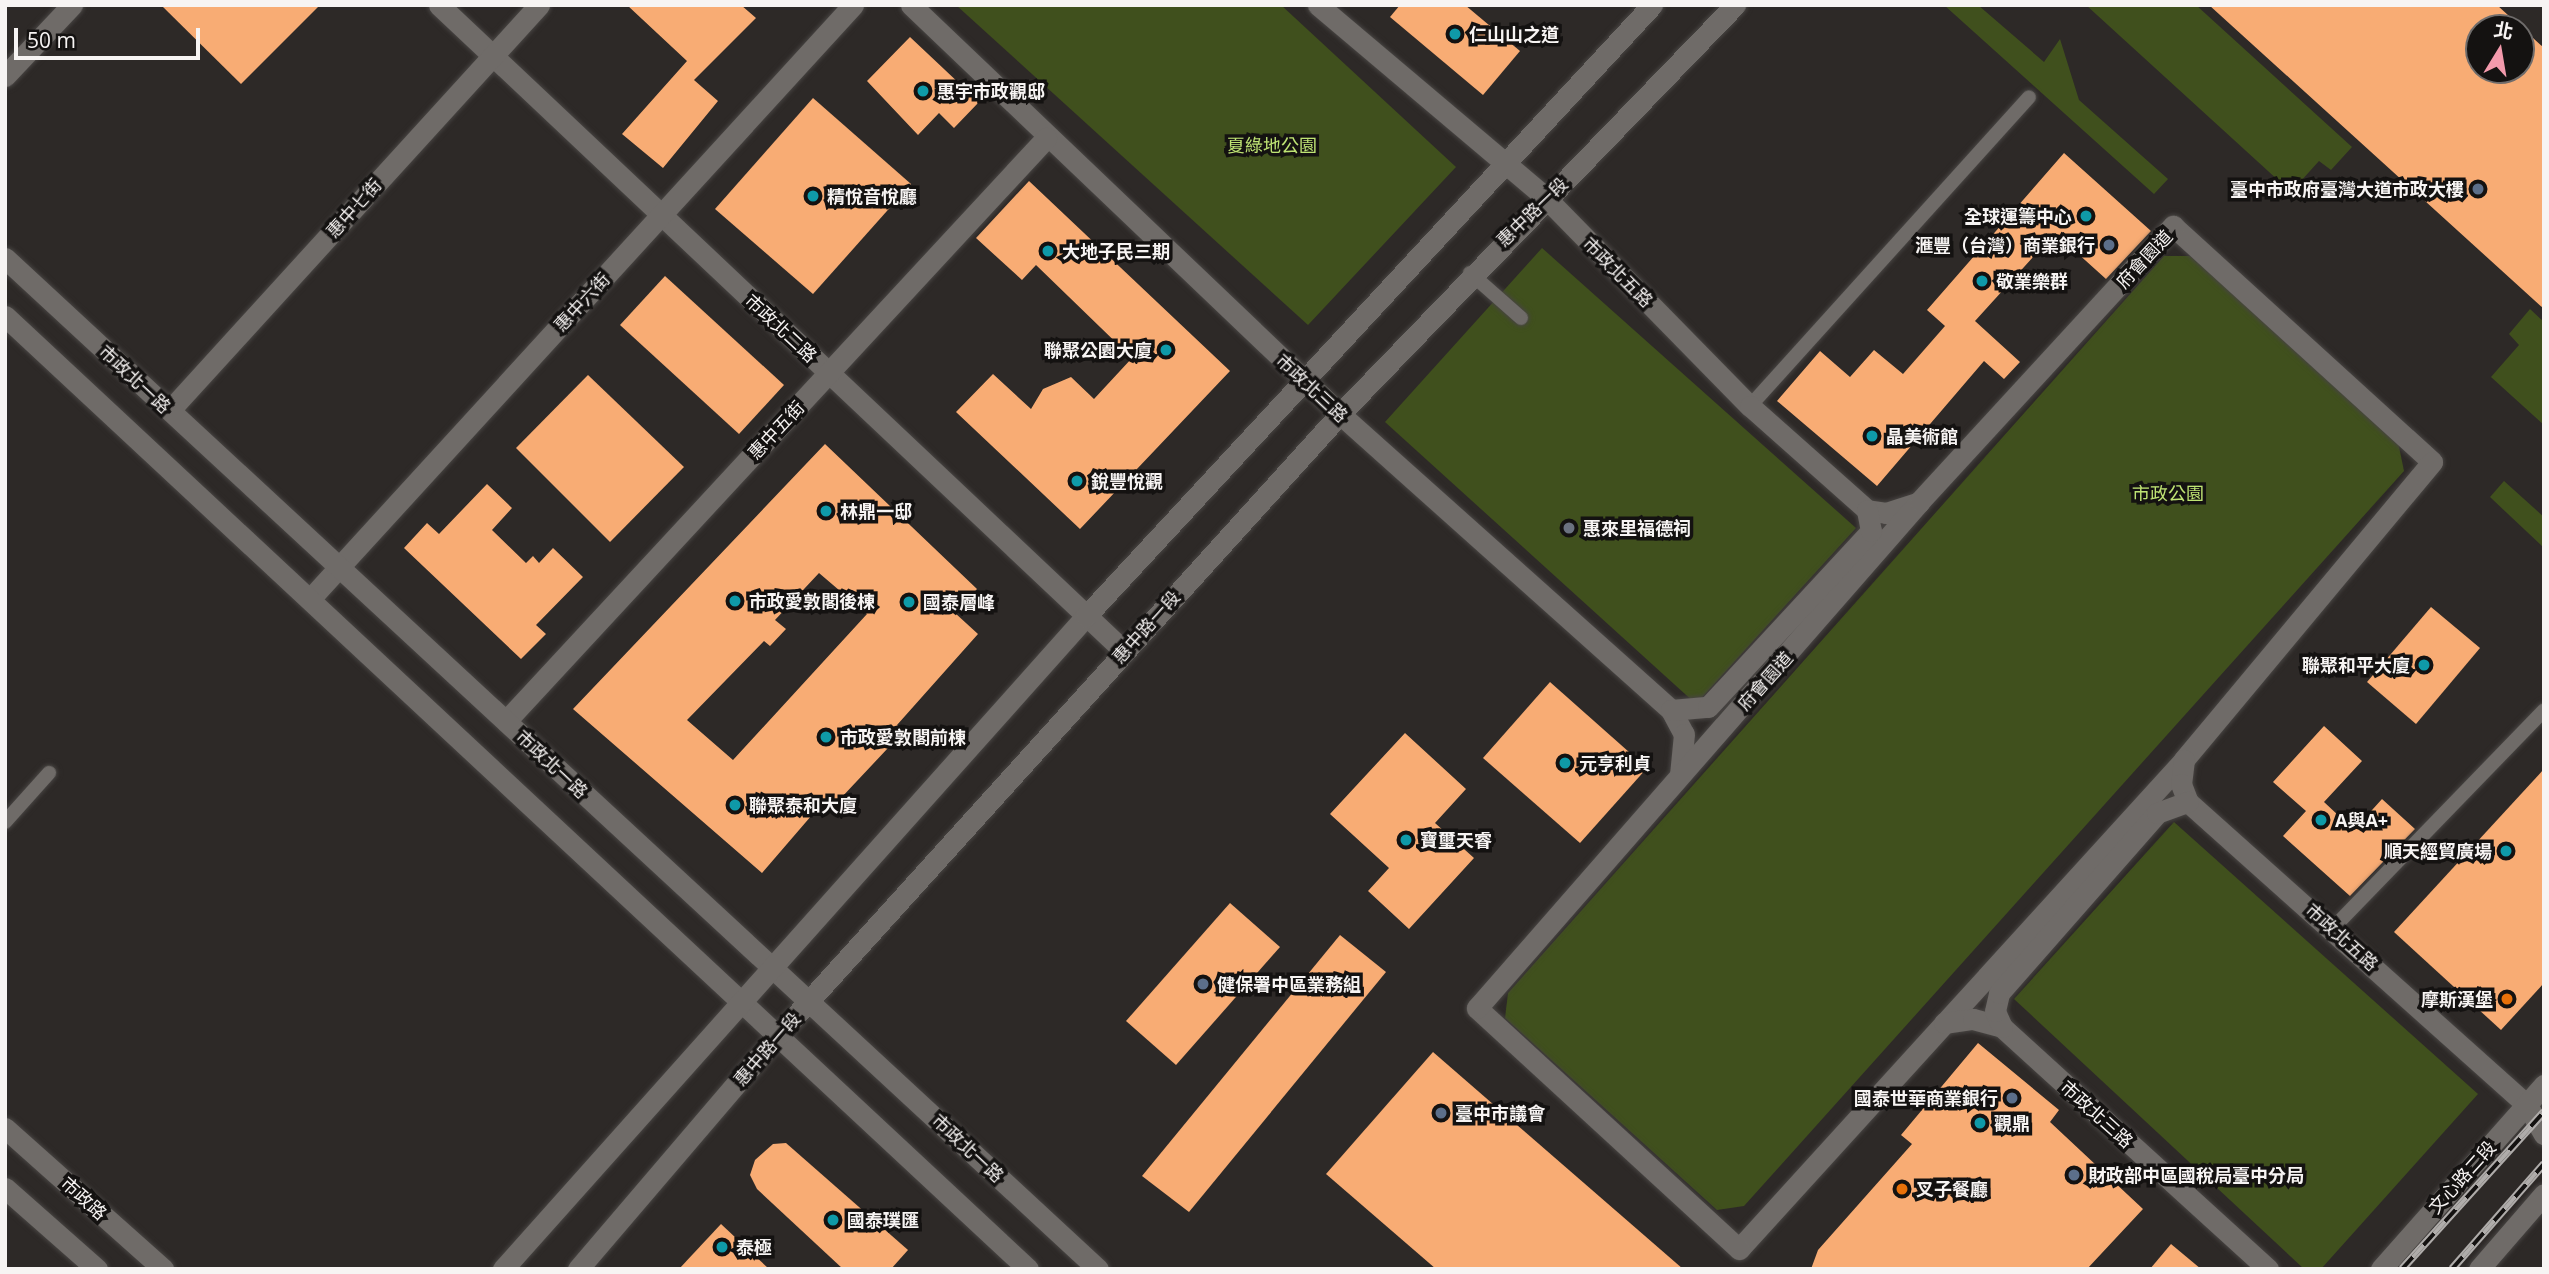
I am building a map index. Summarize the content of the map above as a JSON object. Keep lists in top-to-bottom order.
{
  "streets": {
    "street": [
      "惠中七街",
      "惠中路一段",
      "府會園道",
      "市政北五路",
      "惠中六街",
      "市政北二路",
      "市政北一路",
      "市政北三路",
      "惠中五街",
      "文心路二段",
      "市政路"
    ]
  },
  "crossings": [
    ["惠中七街", "市政北二路"],
    ["惠中七街", "市政北一路"],
    ["惠中路一段", "市政北五路"],
    ["惠中路一段", "市政北二路"],
    ["惠中路一段", "市政北一路"],
    ["惠中路一段", "市政北三路"],
    ["府會園道", "市政北三路"],
    ["市政北五路", "文心路二段"],
    ["惠中六街", "市政北二路"],
    ["惠中六街", "市政北一路"],
    ["市政北二路", "惠中五街"],
    ["市政北一路", "惠中五街"],
    ["市政北三路", "惠中五街"]
  ],
  "parks": ["夏綠地公園", "市政公園"],
  "places": [
    "仁山山之道",
    "惠宇市政觀邸",
    "臺中市政府臺灣大道市政大樓",
    "精悅音悅廳",
    "全球運籌中心",
    "滙豐（台灣）商業銀行",
    "大地子民三期",
    "敬業樂群",
    "聯聚公園大廈",
    "晶美術館",
    "銳豐悅觀",
    "林鼎一邸",
    "惠來里福德祠",
    "市政愛敦閣後棟",
    "國泰層峰",
    "聯聚和平大廈",
    "市政愛敦閣前棟",
    "元亨利貞",
    "聯聚泰和大廈",
    "A與A+",
    "寶璽天睿",
    "順天經貿廣場",
    "健保署中區業務組",
    "摩斯漢堡",
    "國泰世華商業銀行",
    "臺中市議會",
    "觀鼎",
    "財政部中區國稅局臺中分局",
    "叉子餐廳",
    "國泰璞匯",
    "泰極"
  ],
  "scale_bar": "50 m",
  "north": "top"
}
